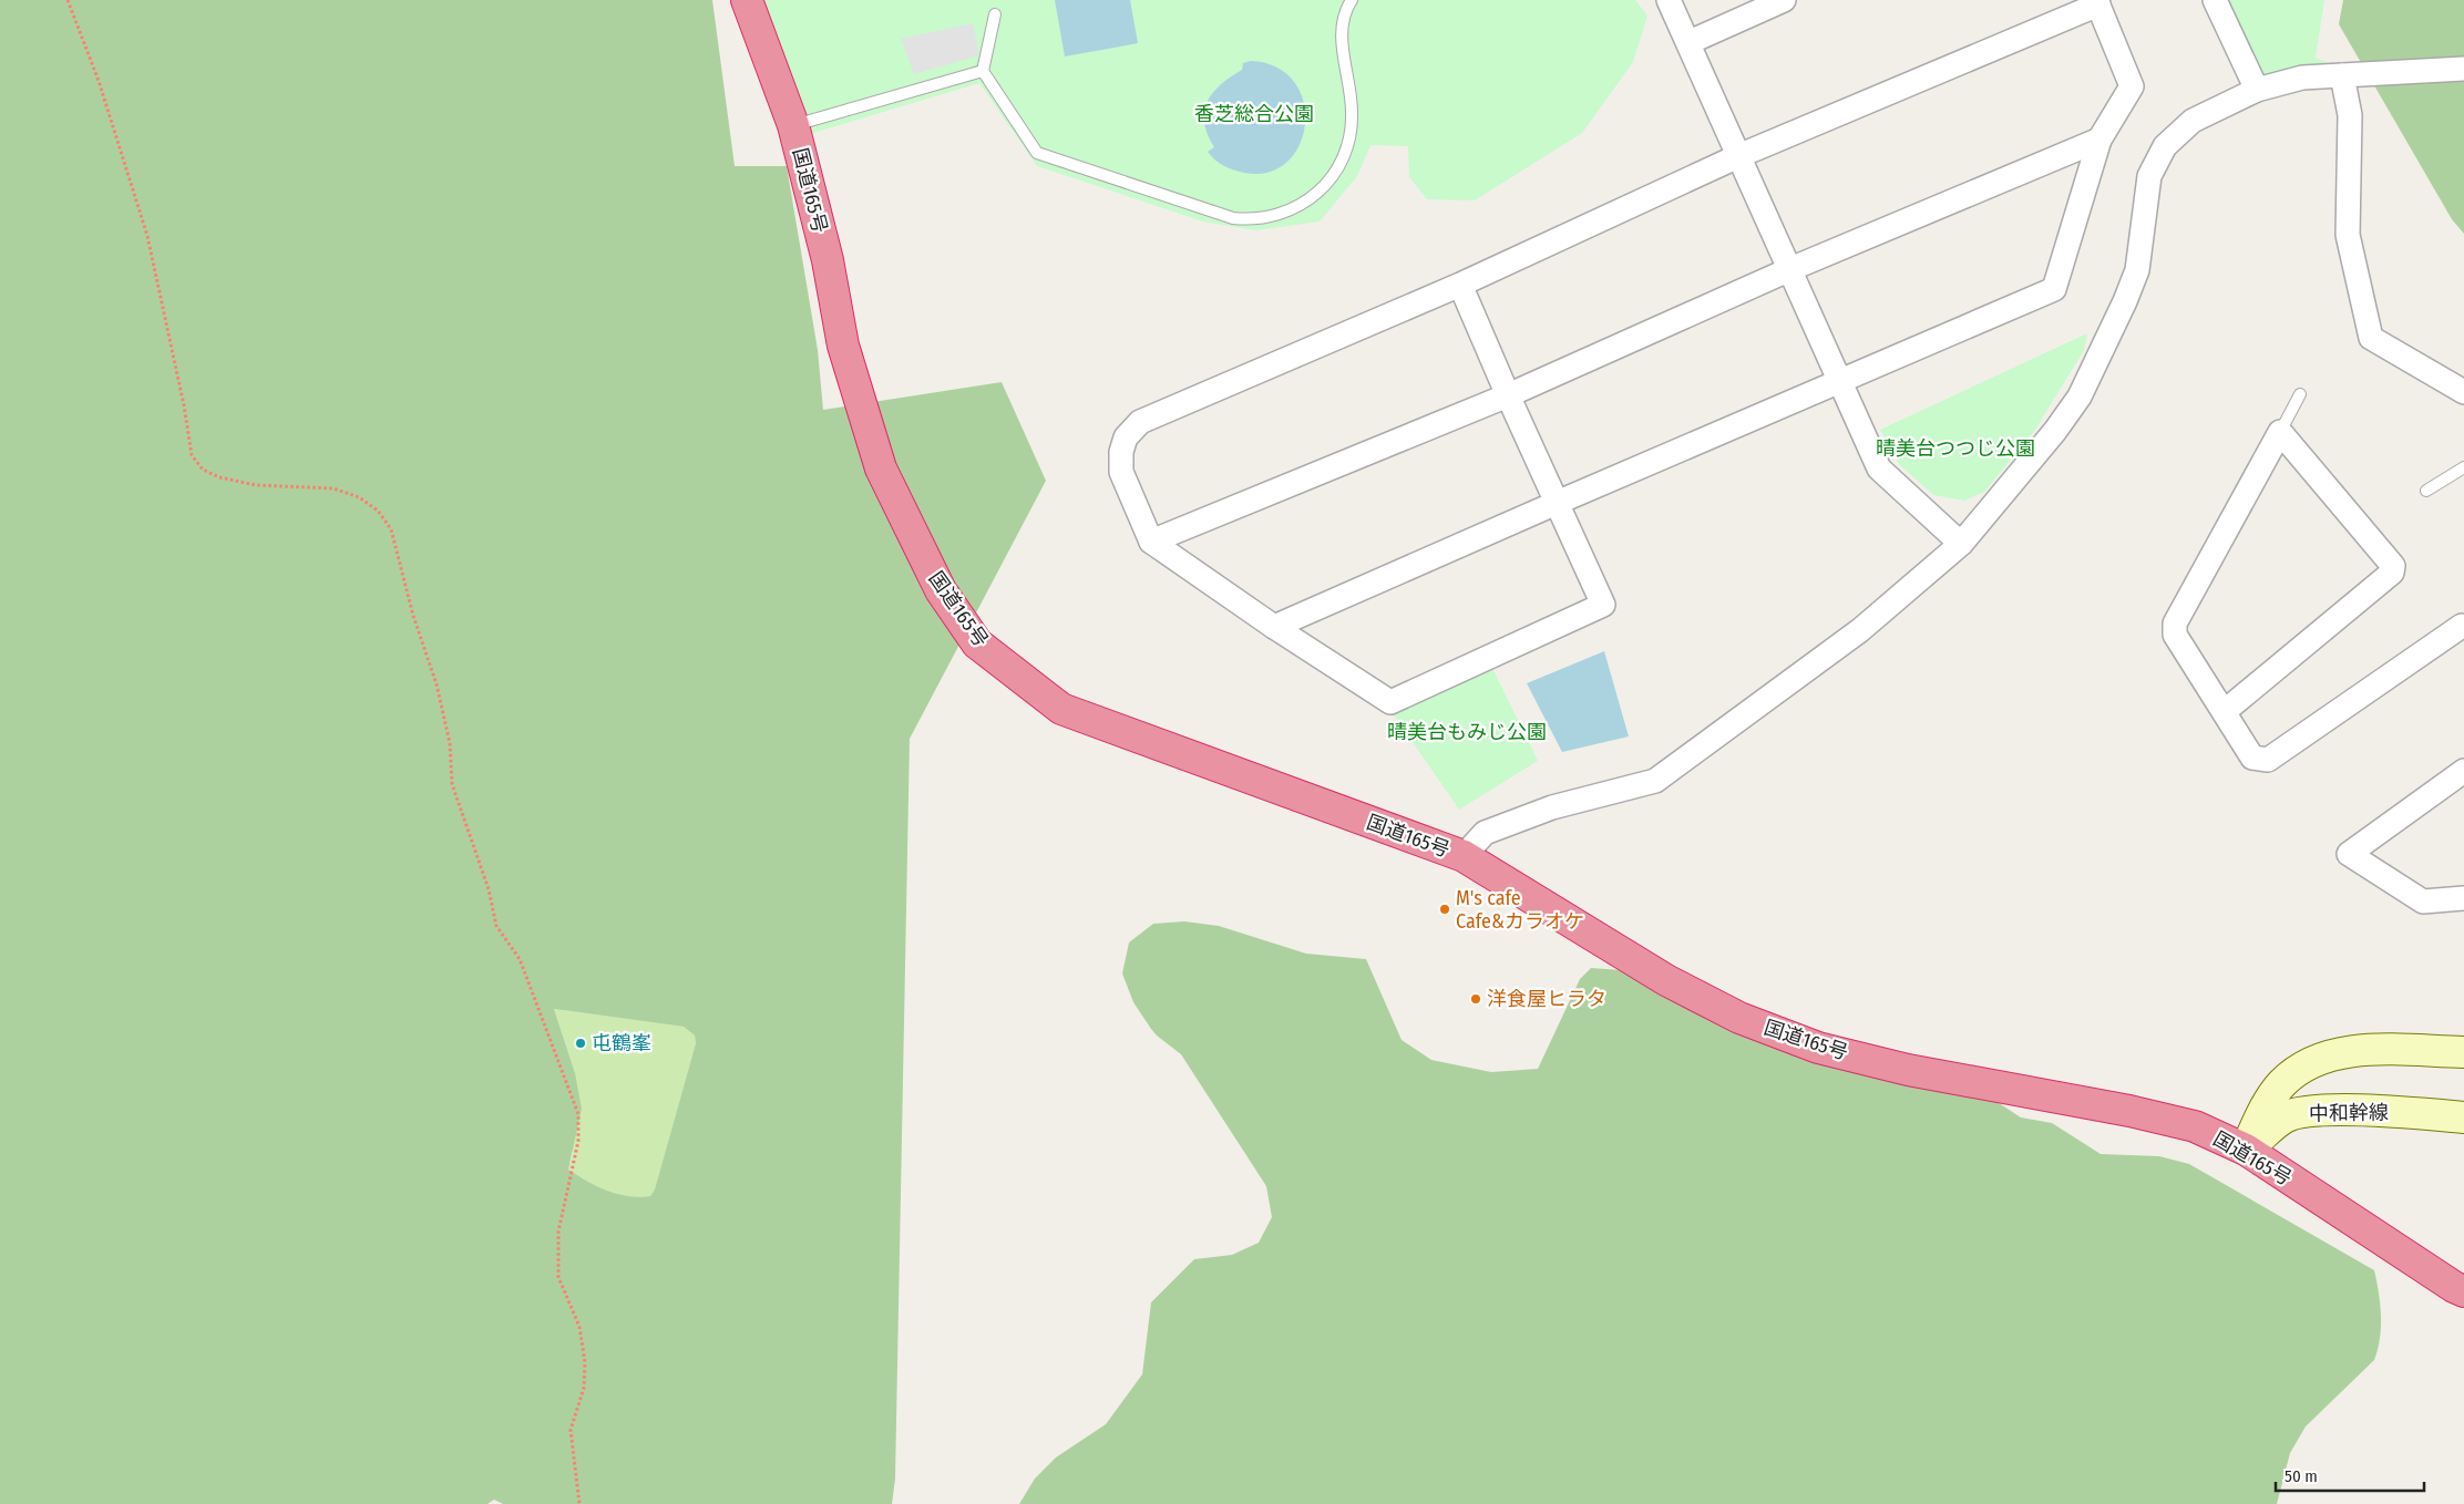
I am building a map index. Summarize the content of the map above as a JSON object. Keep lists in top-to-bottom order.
{
  "streets": {
    "highway": ["国道165号"],
    "main road": ["中和幹線"]
  },
  "crossings": [
    ["国道165号", "中和幹線"]
  ],
  "parks": ["香芝総合公園", "晴美台つつじ公園", "晴美台もみじ公園"],
  "places": ["M's cafe Cafe&カラオケ", "洋食屋ヒラタ", "屯鶴峯"],
  "scale_bar": "50 m"
}
